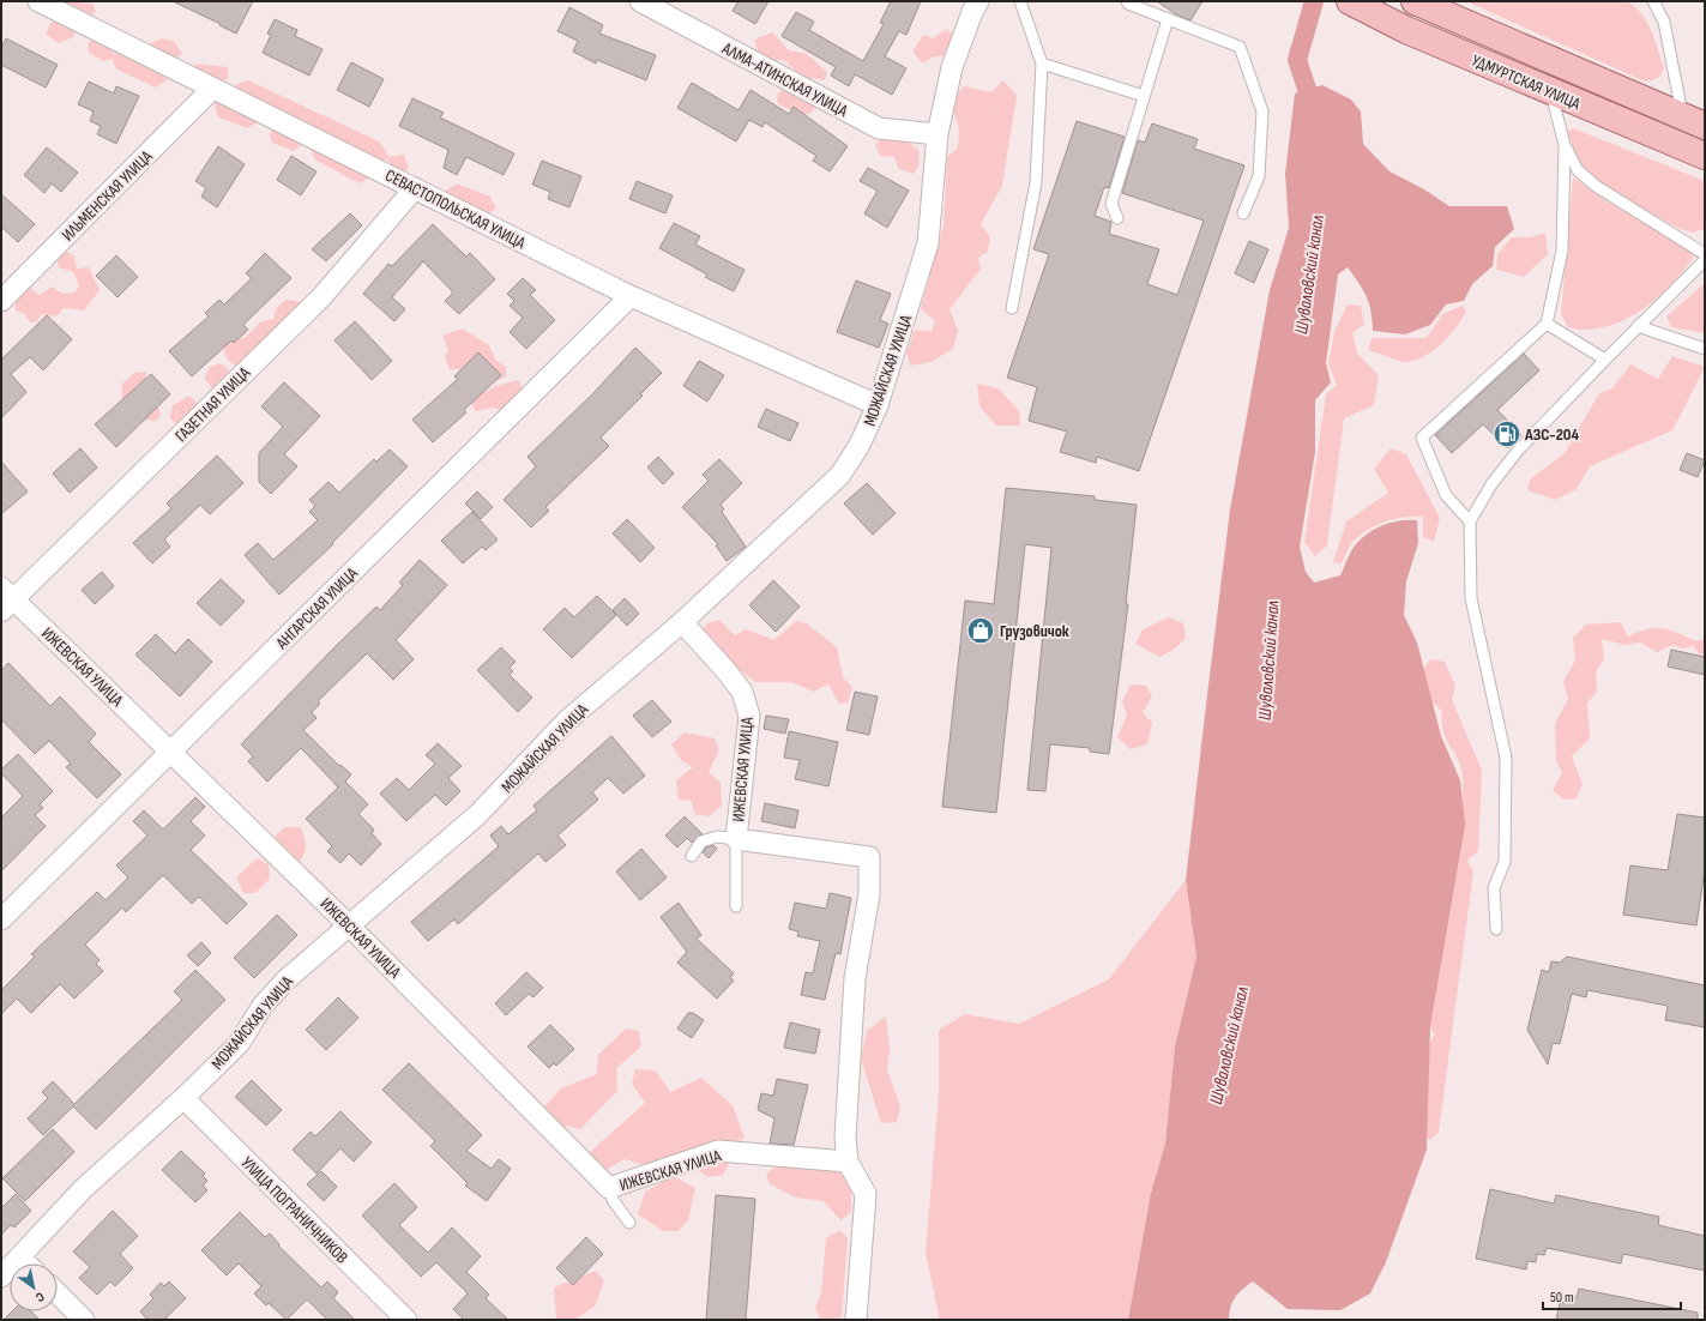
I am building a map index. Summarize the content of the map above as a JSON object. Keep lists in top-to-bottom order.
{
  "streets": {
    "main road": ["УДМУРТСКАЯ УЛИЦА"],
    "street": [
      "АЛМА-АТИНСКАЯ УЛИЦА",
      "ИЛЬМЕНСКАЯ УЛИЦА",
      "СЕВАСТОПОЛЬСКАЯ УЛИЦА",
      "МОЖАЙСКАЯ УЛИЦА",
      "ГАЗЕТНАЯ УЛИЦА",
      "АНГАРСКАЯ УЛИЦА",
      "ИЖЕВСКАЯ УЛИЦА",
      "УЛИЦА ПОГРАНИЧНИКОВ"
    ]
  },
  "crossings": [
    ["АЛМА-АТИНСКАЯ УЛИЦА", "МОЖАЙСКАЯ УЛИЦА"],
    ["ИЛЬМЕНСКАЯ УЛИЦА", "СЕВАСТОПОЛЬСКАЯ УЛИЦА"],
    ["СЕВАСТОПОЛЬСКАЯ УЛИЦА", "МОЖАЙСКАЯ УЛИЦА"],
    ["СЕВАСТОПОЛЬСКАЯ УЛИЦА", "ГАЗЕТНАЯ УЛИЦА"],
    ["СЕВАСТОПОЛЬСКАЯ УЛИЦА", "АНГАРСКАЯ УЛИЦА"],
    ["МОЖАЙСКАЯ УЛИЦА", "ИЖЕВСКАЯ УЛИЦА"],
    ["МОЖАЙСКАЯ УЛИЦА", "УЛИЦА ПОГРАНИЧНИКОВ"],
    ["ГАЗЕТНАЯ УЛИЦА", "ИЖЕВСКАЯ УЛИЦА"],
    ["АНГАРСКАЯ УЛИЦА", "ИЖЕВСКАЯ УЛИЦА"]
  ],
  "water": ["Шуваловский канал"],
  "places": {
    "fuel station": ["АЗС-204"],
    "shop": ["Грузовичок"]
  },
  "scale_bar": "50 m",
  "north": "bottom right"
}
